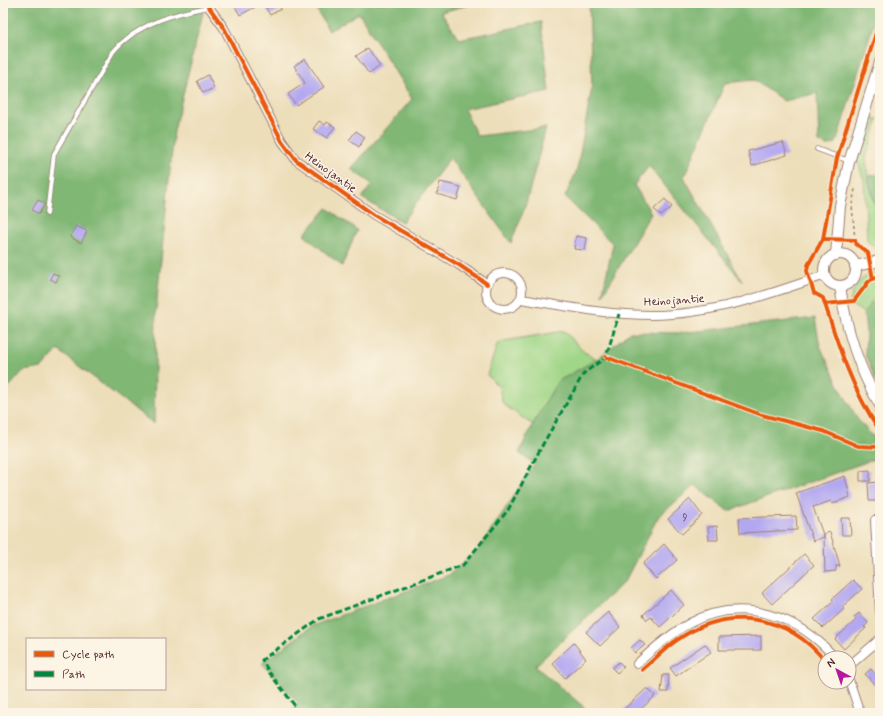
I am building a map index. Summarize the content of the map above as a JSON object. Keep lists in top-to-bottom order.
{
  "streets": {
    "street": ["Heinojantie"]
  },
  "house_numbers": ["9"],
  "legend": ["Cycle path", "Path"],
  "north": "top left"
}
